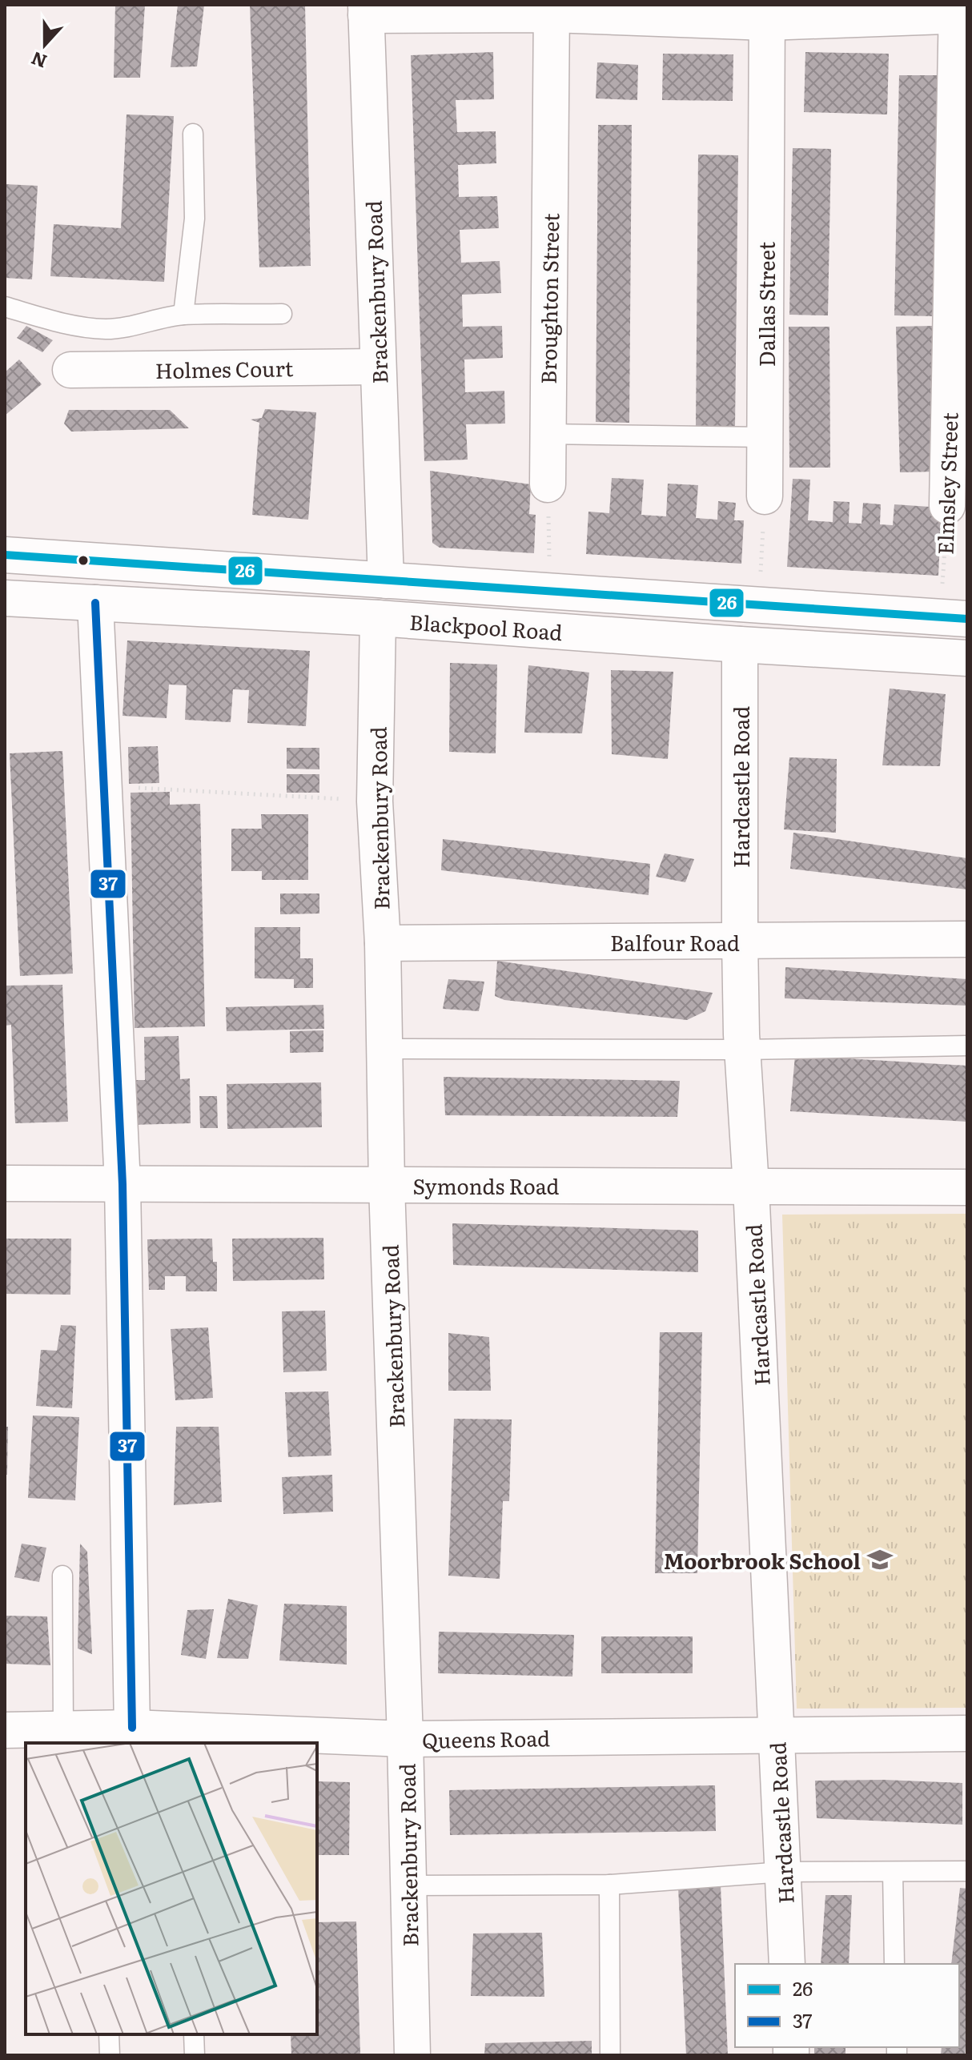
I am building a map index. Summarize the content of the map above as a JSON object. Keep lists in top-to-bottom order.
{
  "streets": {
    "main road": [
      "Brackenbury Road",
      "Broughton Street",
      "Dallas Street",
      "Holmes Court",
      "Elmsley Street",
      "Blackpool Road",
      "Hardcastle Road",
      "Balfour Road",
      "Symonds Road",
      "Queens Road"
    ]
  },
  "crossings": [
    ["Brackenbury Road", "Holmes Court"],
    ["Brackenbury Road", "Blackpool Road"],
    ["Brackenbury Road", "Balfour Road"],
    ["Brackenbury Road", "Symonds Road"],
    ["Brackenbury Road", "Queens Road"],
    ["Elmsley Street", "Blackpool Road"],
    ["Blackpool Road", "Hardcastle Road"],
    ["Hardcastle Road", "Balfour Road"],
    ["Hardcastle Road", "Symonds Road"],
    ["Hardcastle Road", "Queens Road"]
  ],
  "places": {
    "school or university": ["Moorbrook School"]
  },
  "lines": ["transit line 26", "transit line 37"],
  "legend": ["26", "37"],
  "north": "bottom"
}
